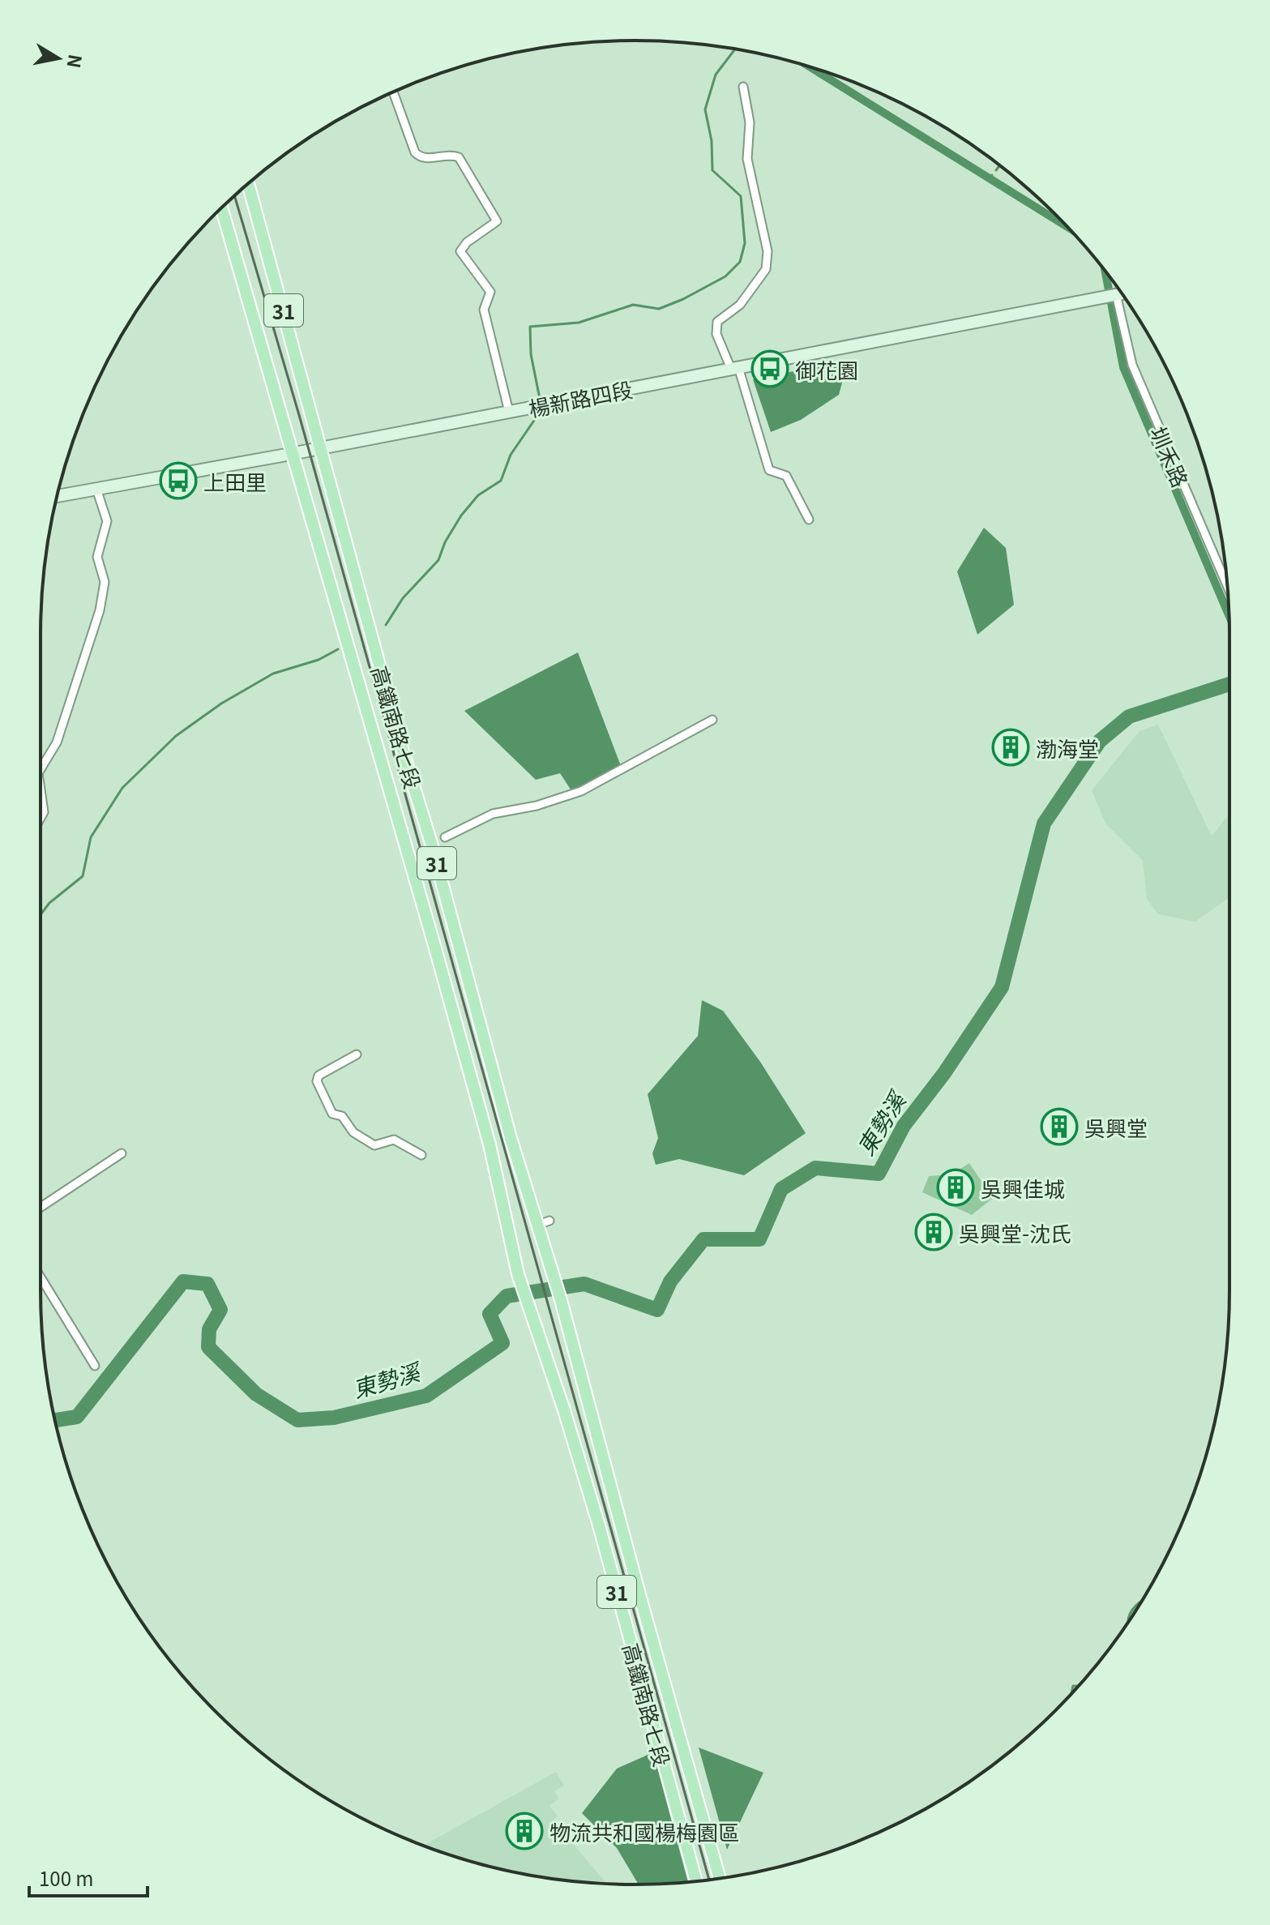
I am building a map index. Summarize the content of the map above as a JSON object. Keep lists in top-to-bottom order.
{
  "streets": {
    "main road": ["31", "楊新路四段", "高鐵南路七段"],
    "street": ["圳禾路"]
  },
  "crossings": [
    ["楊新路四段", "圳禾路"],
    ["楊新路四段", "高鐵南路七段"]
  ],
  "water": ["東勢溪"],
  "places": {
    "bus stop": ["御花園", "上田里"],
    "building": [
      "渤海堂",
      "吳興堂",
      "吳興佳城",
      "吳興堂-沈氏",
      "物流共和國楊梅園區"
    ]
  },
  "scale_bar": "100 m",
  "north": "right"
}
